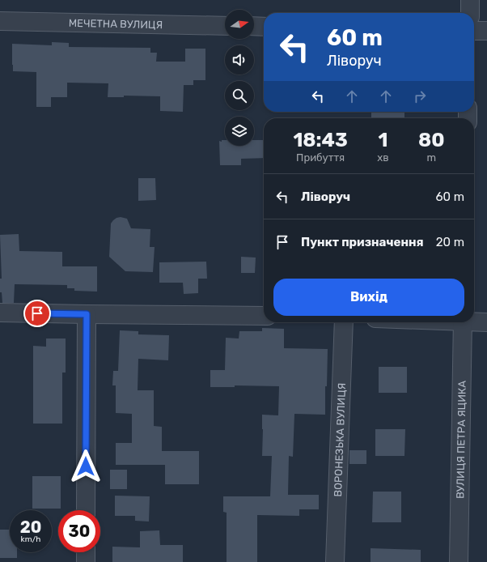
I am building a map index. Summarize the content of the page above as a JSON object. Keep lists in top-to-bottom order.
{
  "streets": {
    "street": ["МЕЧЕТНА ВУЛИЦЯ", "ВУЛИЦЯ ПЕТРА ЯЦИКА", "ВОРОНЕЗЬКА ВУЛИЦЯ"]
  },
  "north": "right",
  "page": {
    "turn": ["60 m", "Ліворуч"],
    "eta": [
      "18:43",
      "Прибуття",
      "1",
      "хв",
      "80",
      "m"
    ],
    "list": [
      {
        "name": "Ліворуч",
        "value": "60 m"
      },
      {
        "name": "Пункт призначення",
        "value": "20 m"
      }
    ],
    "buttons": "Вихід",
    "speed": "20 km/h",
    "limit": "30"
  }
}
